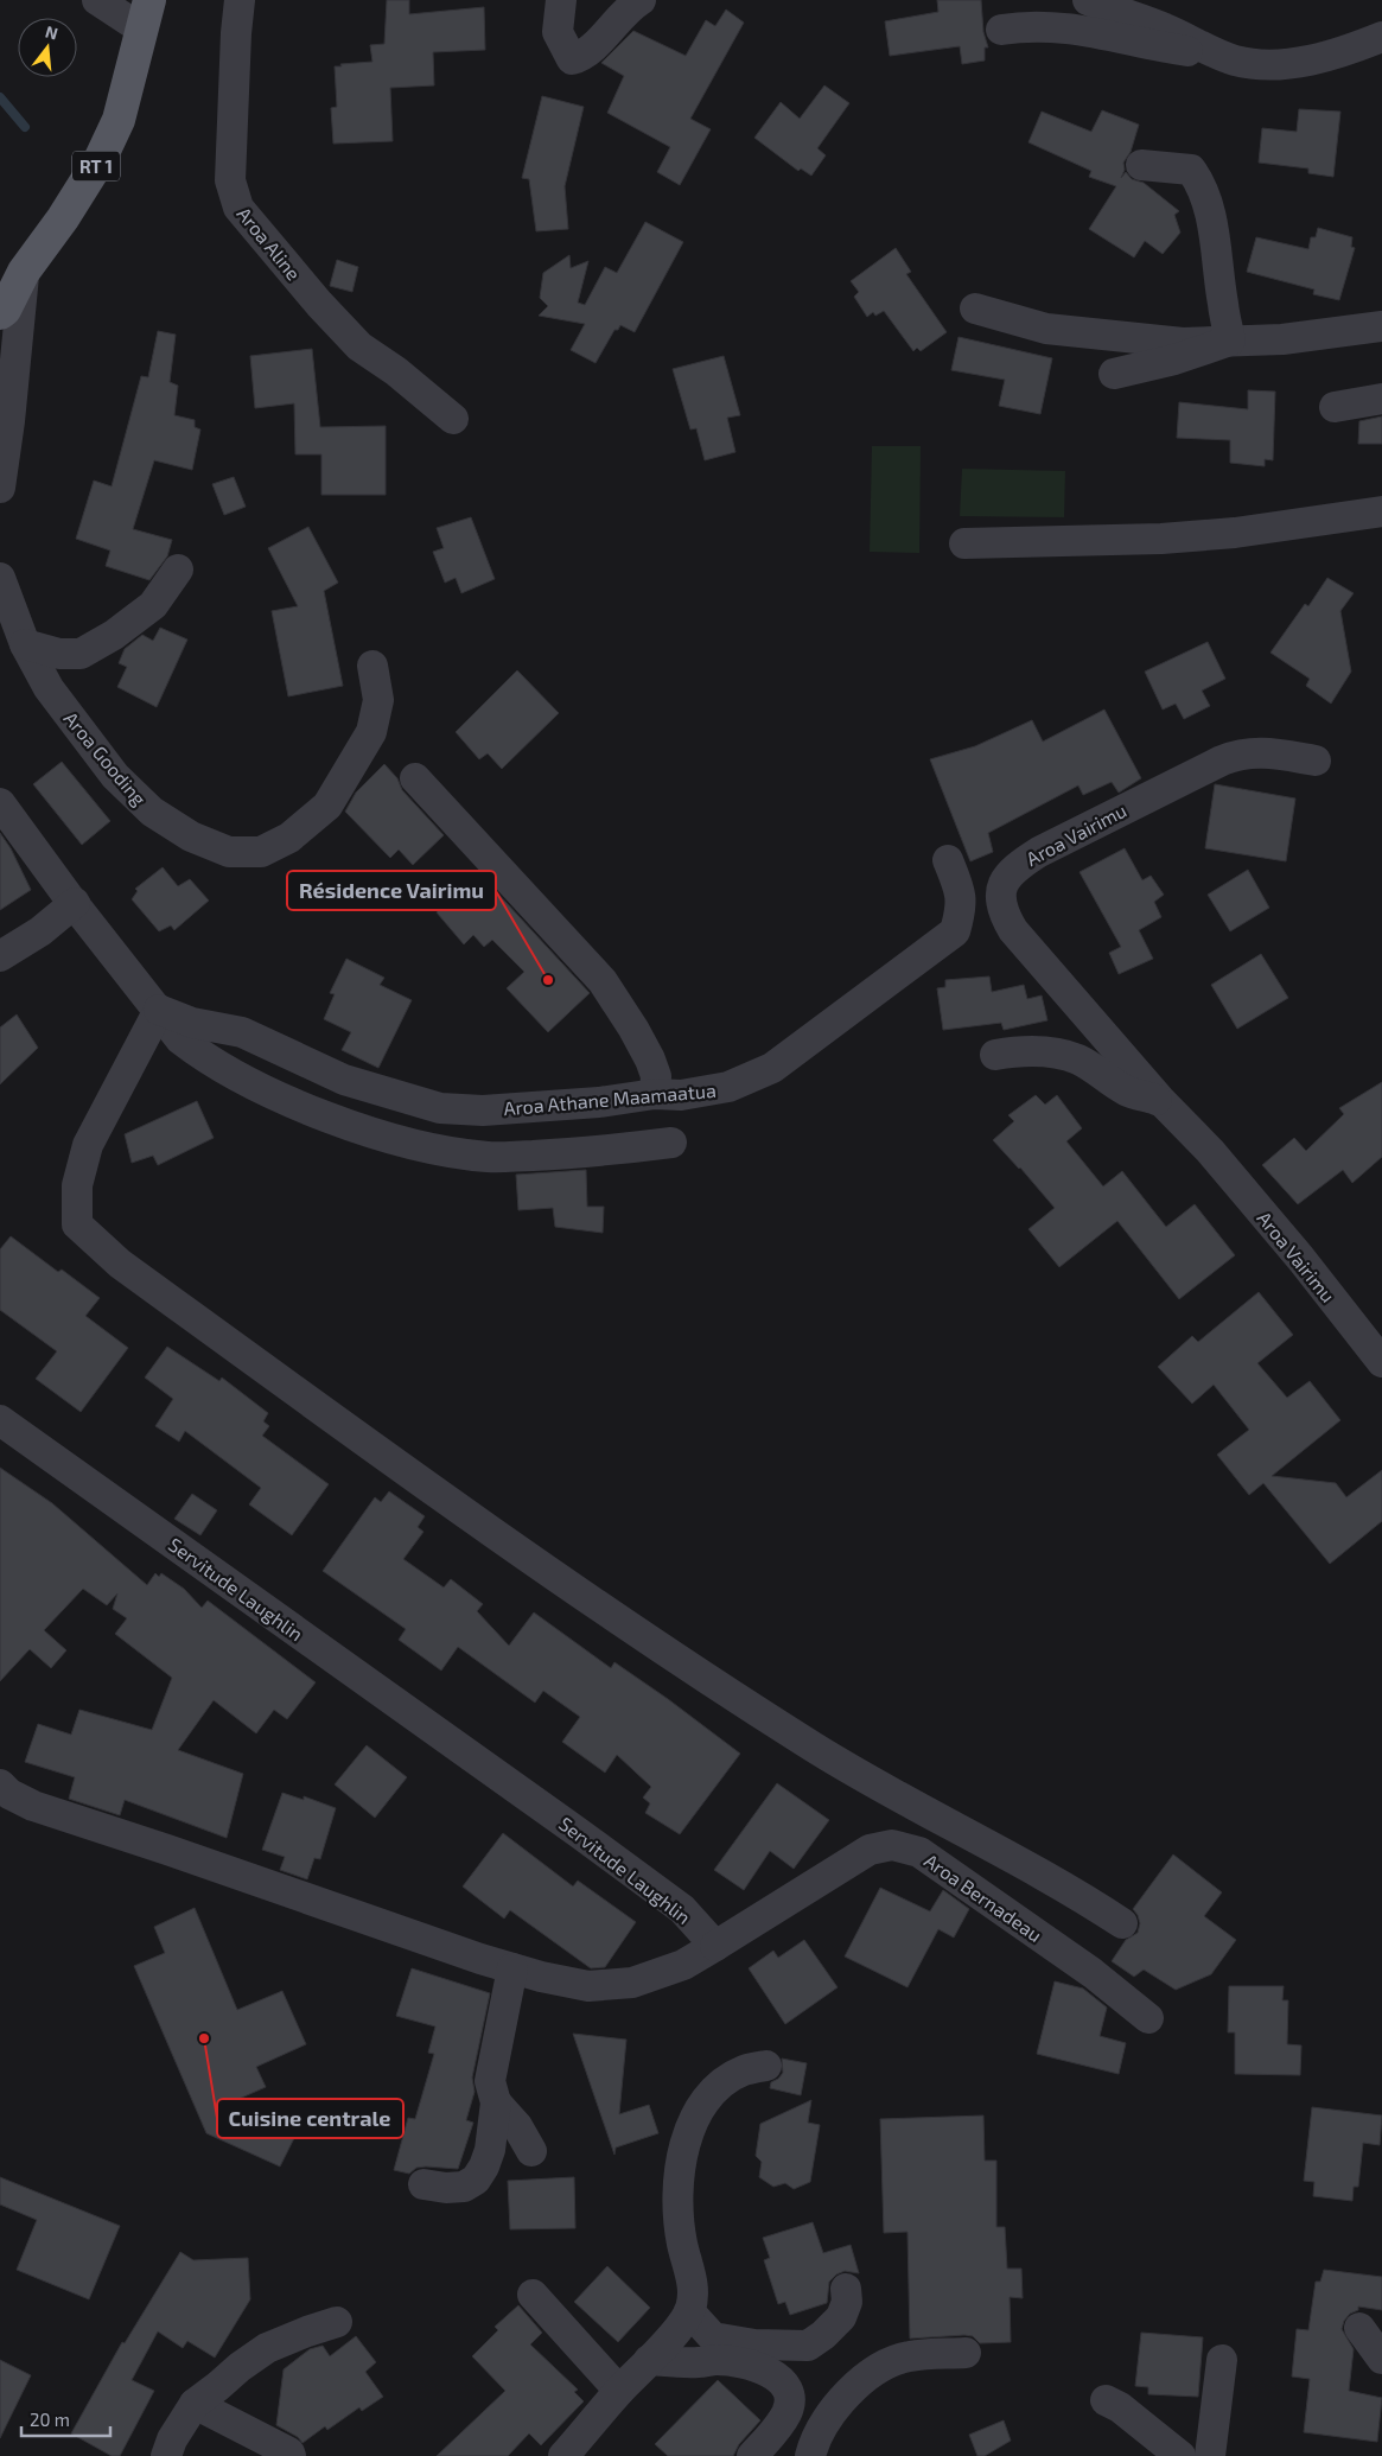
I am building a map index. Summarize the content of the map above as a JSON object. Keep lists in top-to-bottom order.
{
  "streets": {
    "main road": ["RT 1"],
    "street": [
      "Aroa Aline",
      "Aroa Gooding",
      "Aroa Vairimu",
      "Aroa Athane Maamaatua",
      "Servitude Laughlin",
      "Aroa Bernadeau"
    ]
  },
  "crossings": [
    ["Servitude Laughlin", "Aroa Bernadeau"]
  ],
  "places": ["Résidence Vairimu", "Cuisine centrale"],
  "scale_bar": "20 m",
  "north": "top"
}
